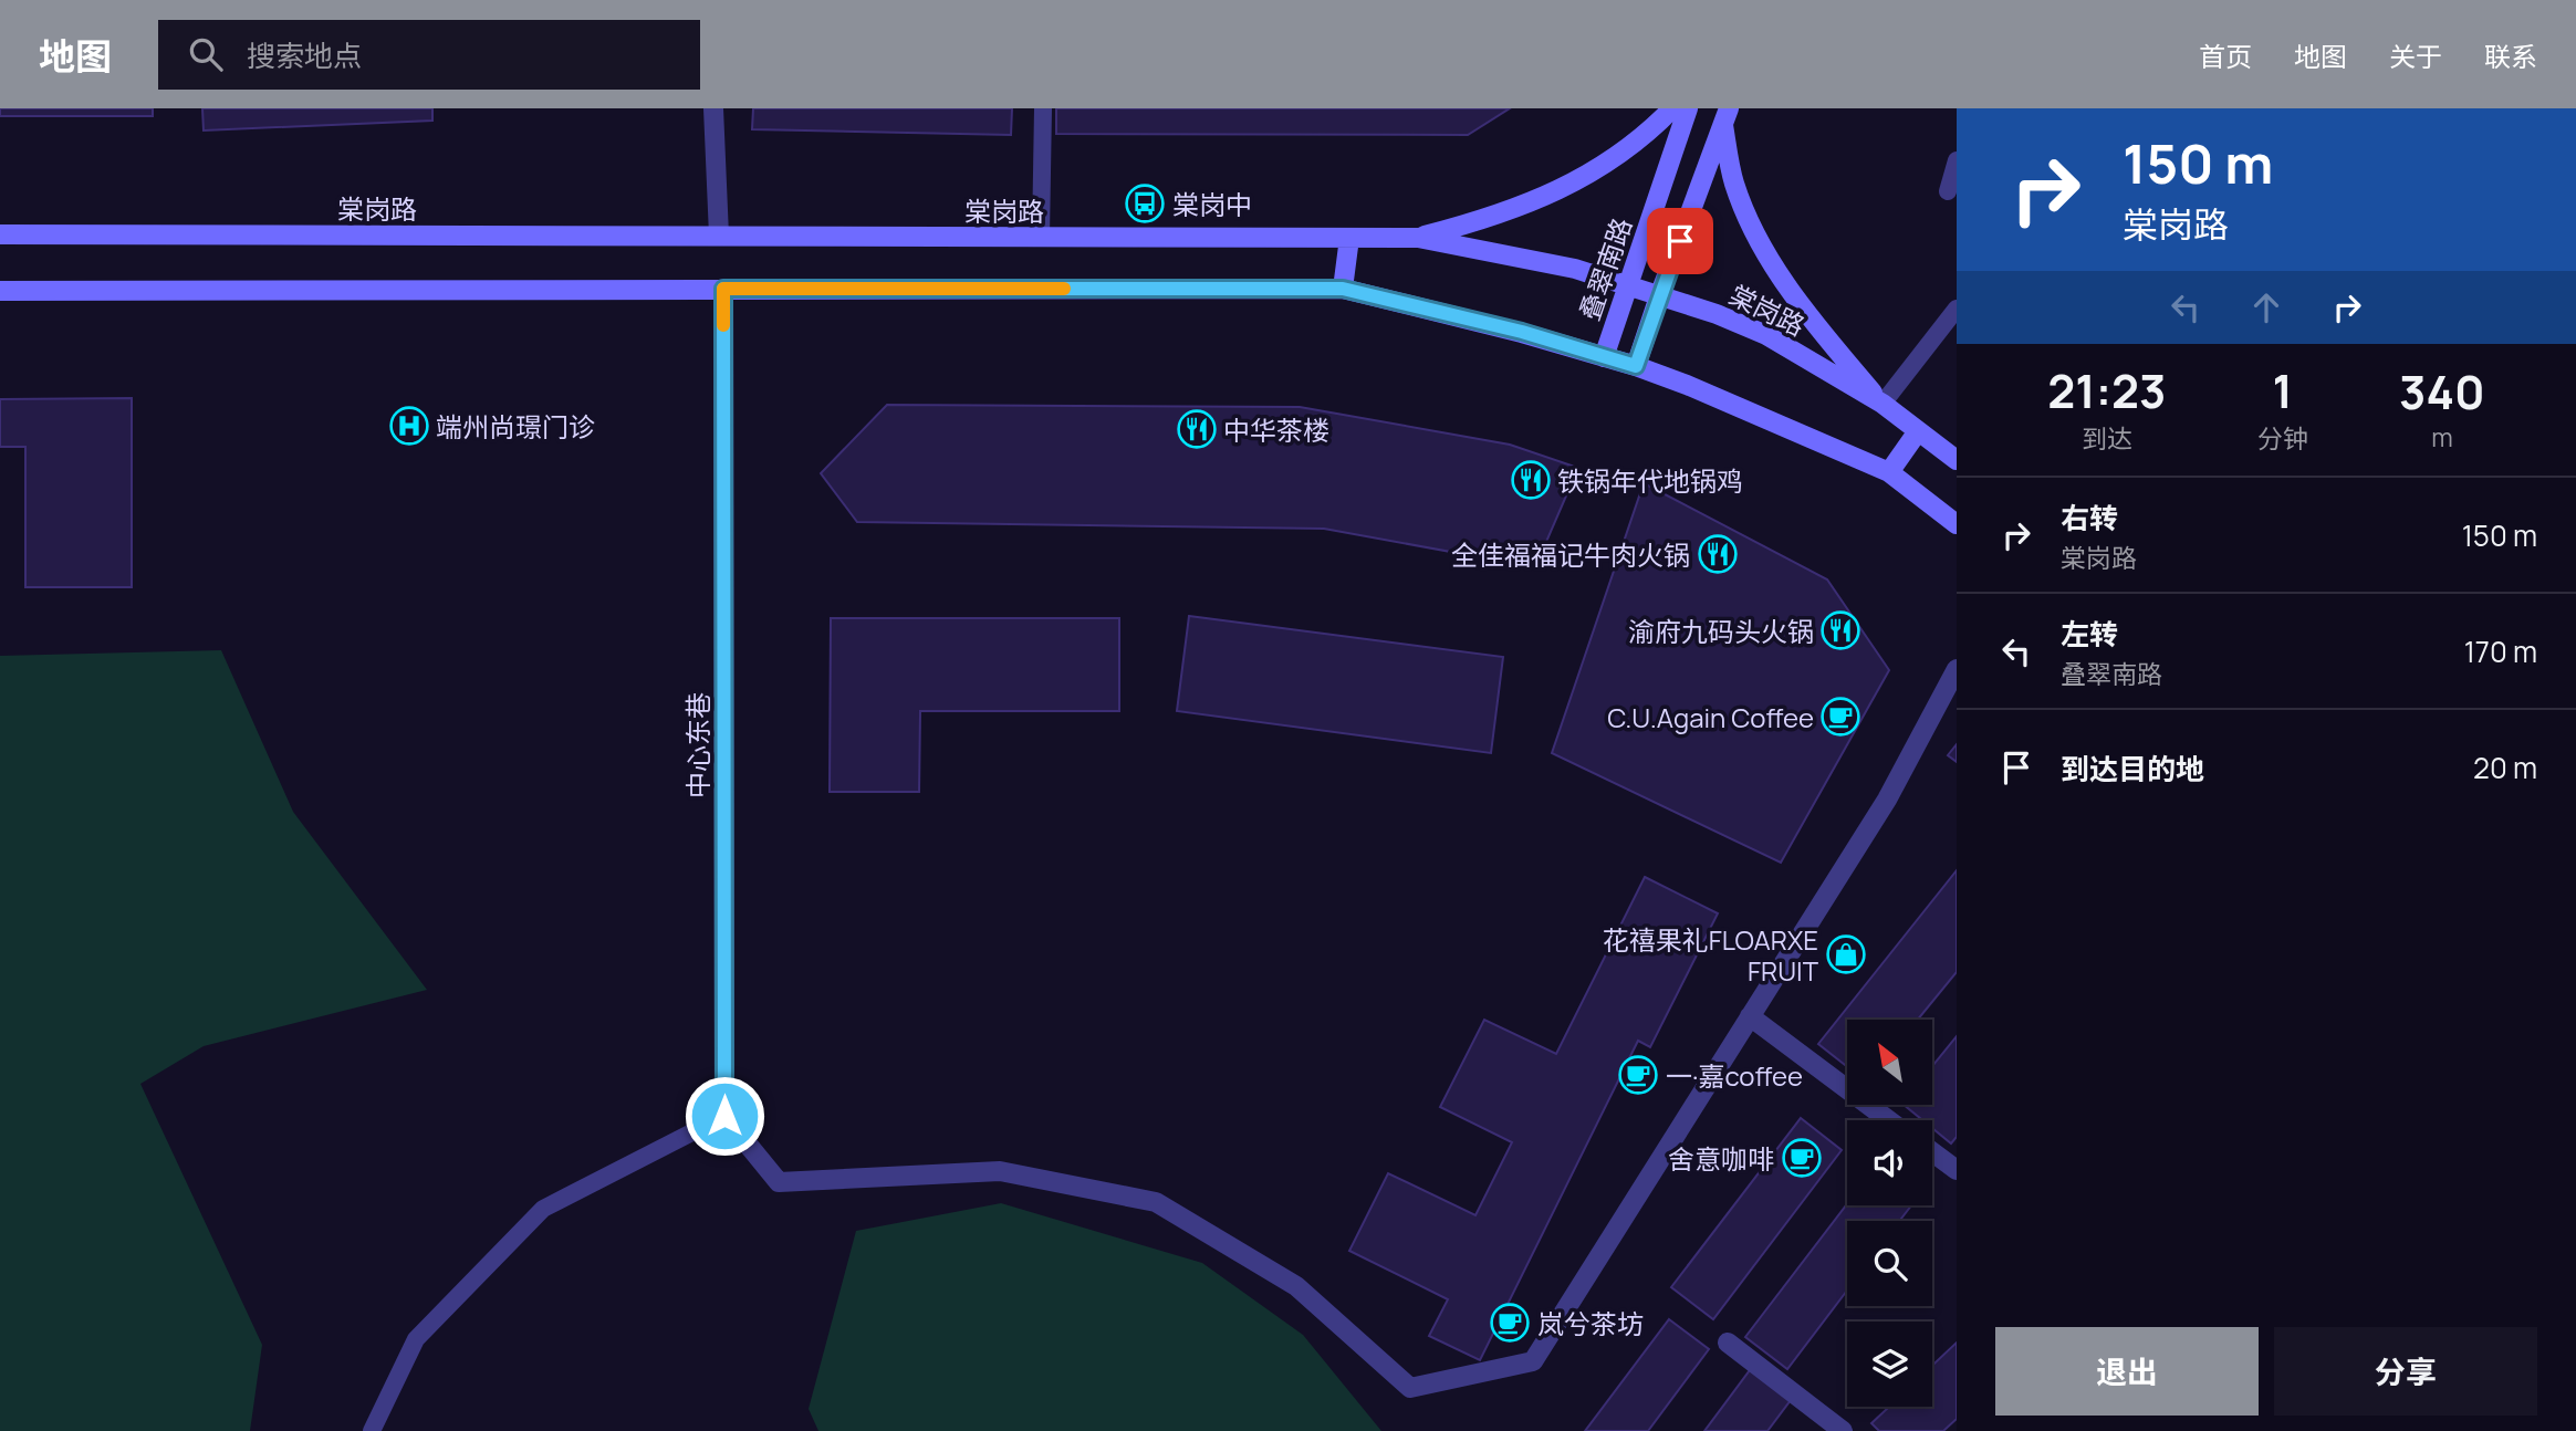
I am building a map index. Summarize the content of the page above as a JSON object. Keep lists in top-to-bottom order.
{
  "streets": {
    "main road": ["棠岗路", "叠翠南路"],
    "street": ["中心东巷"]
  },
  "crossings": [
    ["棠岗路", "叠翠南路"]
  ],
  "places": {
    "bus stop": ["棠岗中"],
    "hospital": ["端州尚璟门诊"],
    "restaurant": [
      "中华茶楼",
      "铁锅年代地锅鸡",
      "全佳福福记牛肉火锅",
      "渝府九码头火锅"
    ],
    "cafe": [
      "C.U.Again Coffee",
      "一·嘉coffee",
      "舍意咖啡",
      "岚兮茶坊"
    ],
    "shop": ["花禧果礼FLOARXE FRUIT"]
  },
  "north": "top left",
  "page": {
    "header": "地图",
    "search": "搜索地点",
    "nav": [
      "首页",
      "地图",
      "关于",
      "联系"
    ],
    "turn": ["150 m", "棠岗路"],
    "eta": [
      "21:23",
      "到达",
      "1",
      "分钟",
      "340",
      "m"
    ],
    "list": [
      {
        "name": "右转",
        "note": "棠岗路",
        "value": "150 m"
      },
      {
        "name": "左转",
        "note": "叠翠南路",
        "value": "170 m"
      },
      {
        "name": "到达目的地",
        "value": "20 m"
      }
    ],
    "buttons": ["退出", "分享"]
  }
}
